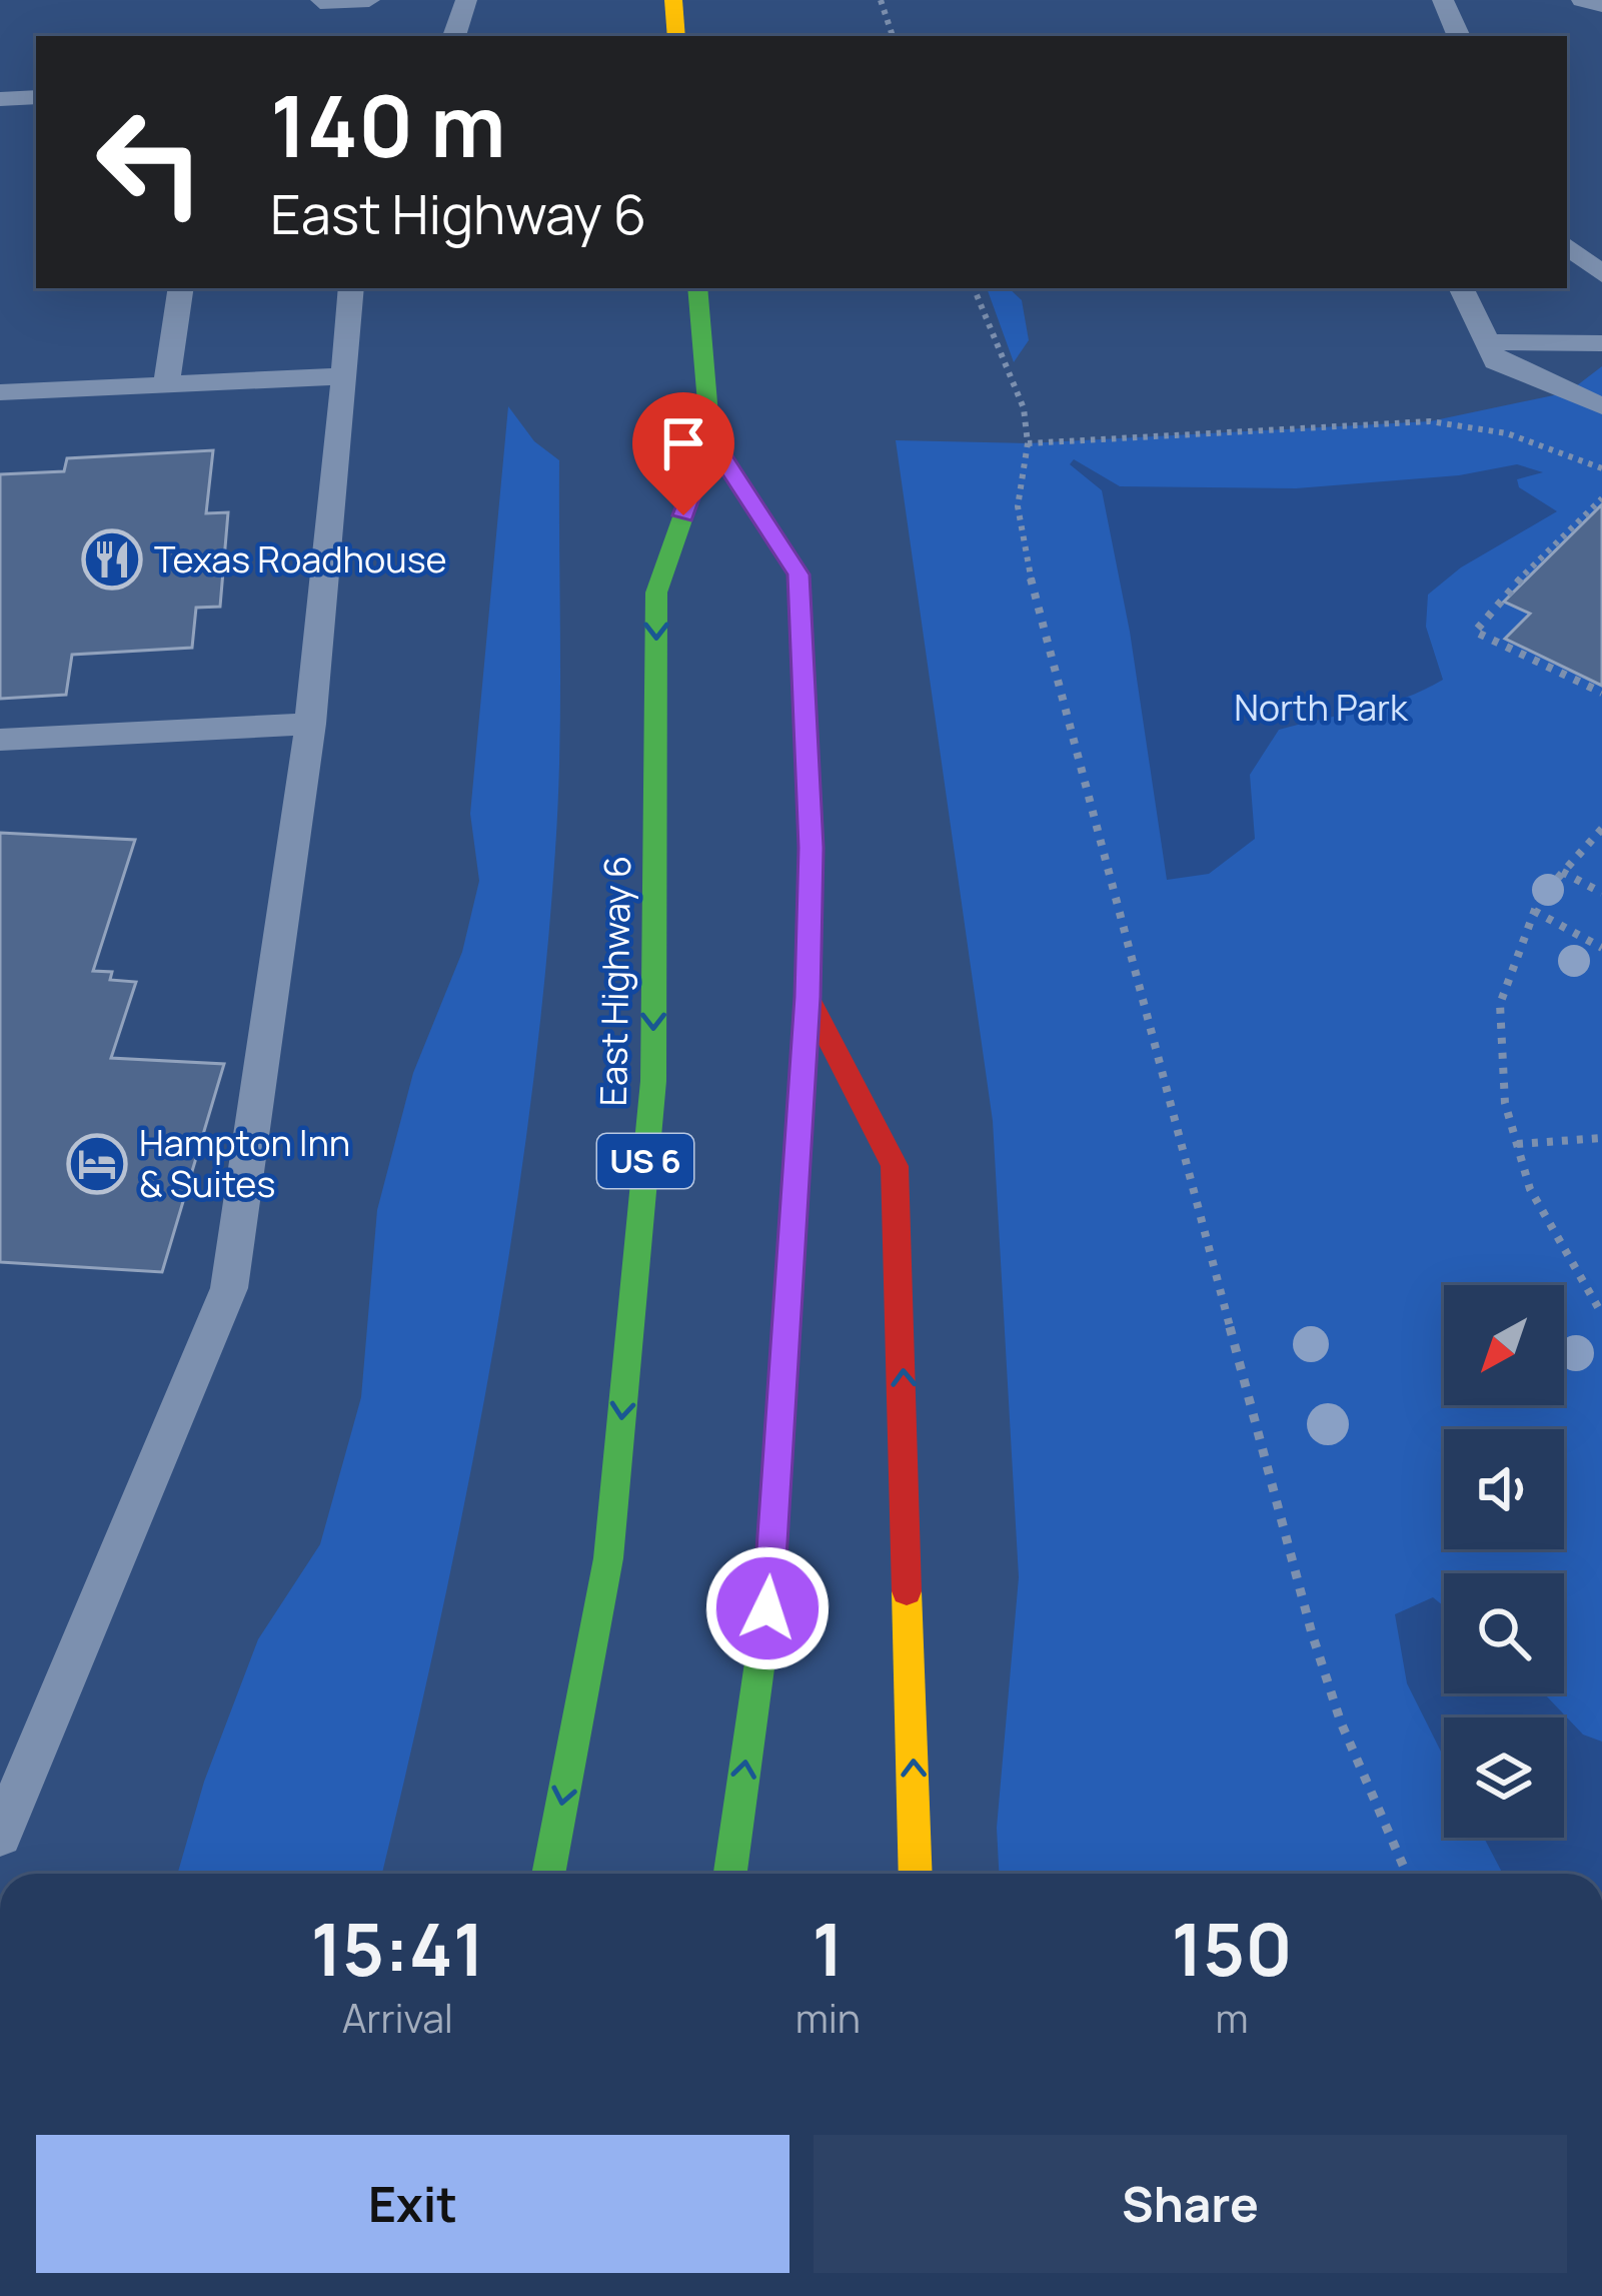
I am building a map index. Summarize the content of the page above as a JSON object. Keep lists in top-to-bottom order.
{
  "streets": {
    "highway": ["East Highway 6", "US 6"]
  },
  "crossings": [
    ["East Highway 6", "US 6"]
  ],
  "parks": ["North Park"],
  "places": {
    "restaurant": ["Texas Roadhouse"],
    "hotel": ["Hampton Inn & Suites"]
  },
  "north": "bottom left",
  "page": {
    "turn": ["140 m", "East Highway 6"],
    "eta": [
      "15:41",
      "Arrival",
      "1",
      "min",
      "150",
      "m"
    ],
    "buttons": ["Exit", "Share"]
  }
}
